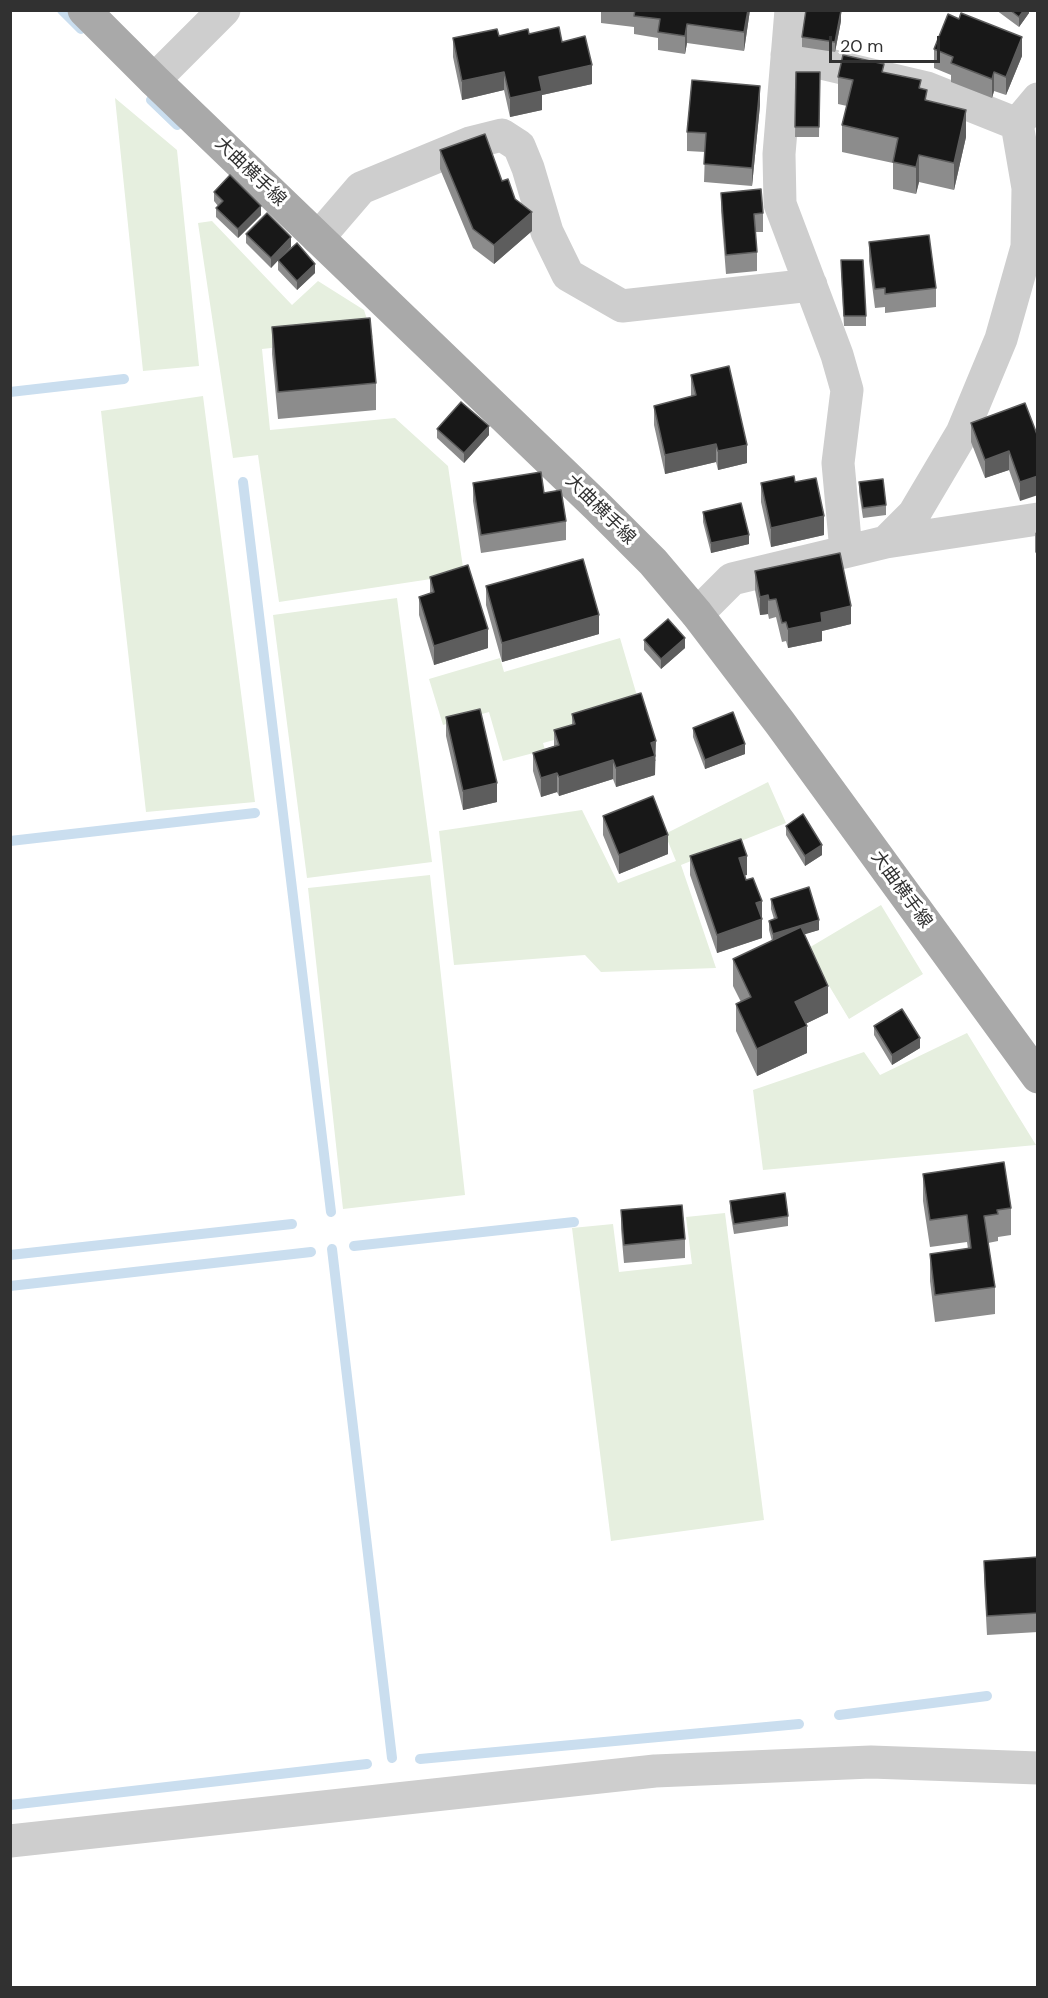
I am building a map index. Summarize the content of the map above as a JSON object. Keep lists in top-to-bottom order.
{
  "streets": {
    "main road": ["大曲横手線"]
  },
  "scale_bar": "20 m"
}
